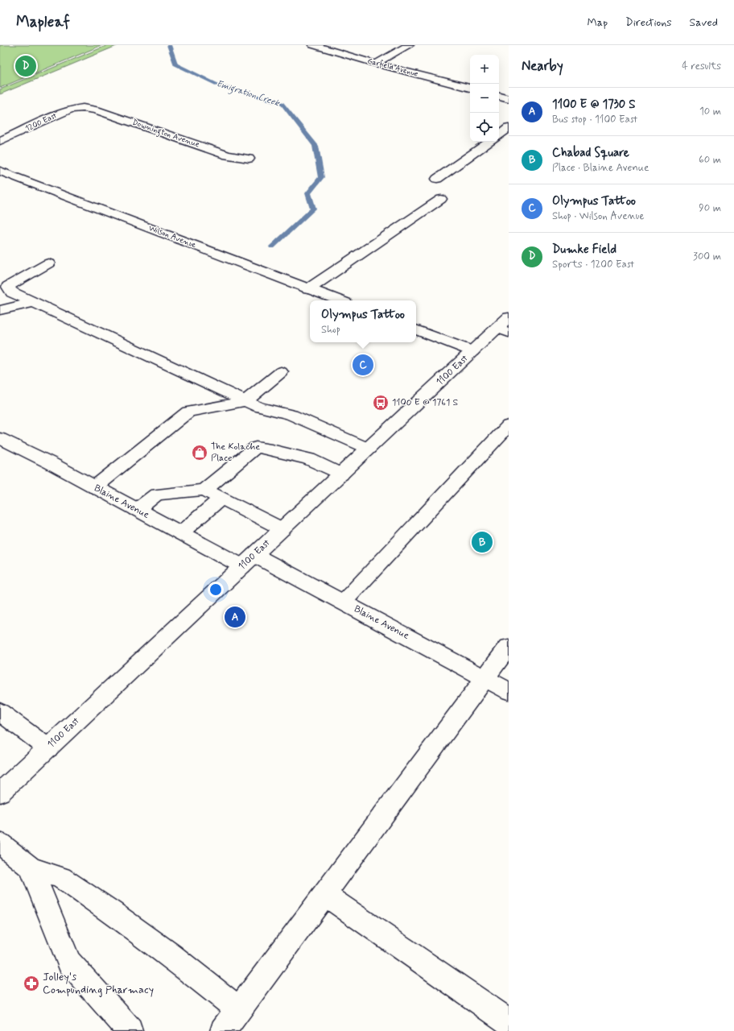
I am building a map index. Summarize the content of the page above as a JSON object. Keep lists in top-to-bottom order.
{
  "streets": {
    "street": [
      "Garfield Avenue",
      "1200 East",
      "Downington Avenue",
      "Wilson Avenue",
      "1100 East",
      "Blaine Avenue"
    ]
  },
  "crossings": [
    ["1200 East", "Downington Avenue"],
    ["1100 East", "Blaine Avenue"]
  ],
  "water": ["Emigration Creek"],
  "places": {
    "bus stop": ["1100 E @ 1761 S"],
    "shop": ["The Kolache Place"],
    "pharmacy": ["Jolley's Compunding Pharmacy"]
  },
  "page": {
    "header": "Mapleaf",
    "nav": ["Map", "Directions", "Saved"],
    "heading": ["Nearby", "4 results"],
    "pins": [
      "D",
      "C",
      "B",
      "A"
    ],
    "map_buttons": ["+", "−"],
    "list": [
      {
        "mark": "A",
        "name": "1100 E @ 1730 S",
        "note": "Bus stop · 1100 East",
        "value": "10 m"
      },
      {
        "mark": "B",
        "name": "Chabad Square",
        "note": "Place · Blaine Avenue",
        "value": "60 m"
      },
      {
        "mark": "C",
        "name": "Olympus Tattoo",
        "note": "Shop · Wilson Avenue",
        "value": "90 m"
      },
      {
        "mark": "D",
        "name": "Dumke Field",
        "note": "Sports · 1200 East",
        "value": "300 m"
      }
    ],
    "popup": ["Olympus Tattoo", "Shop"]
  }
}
